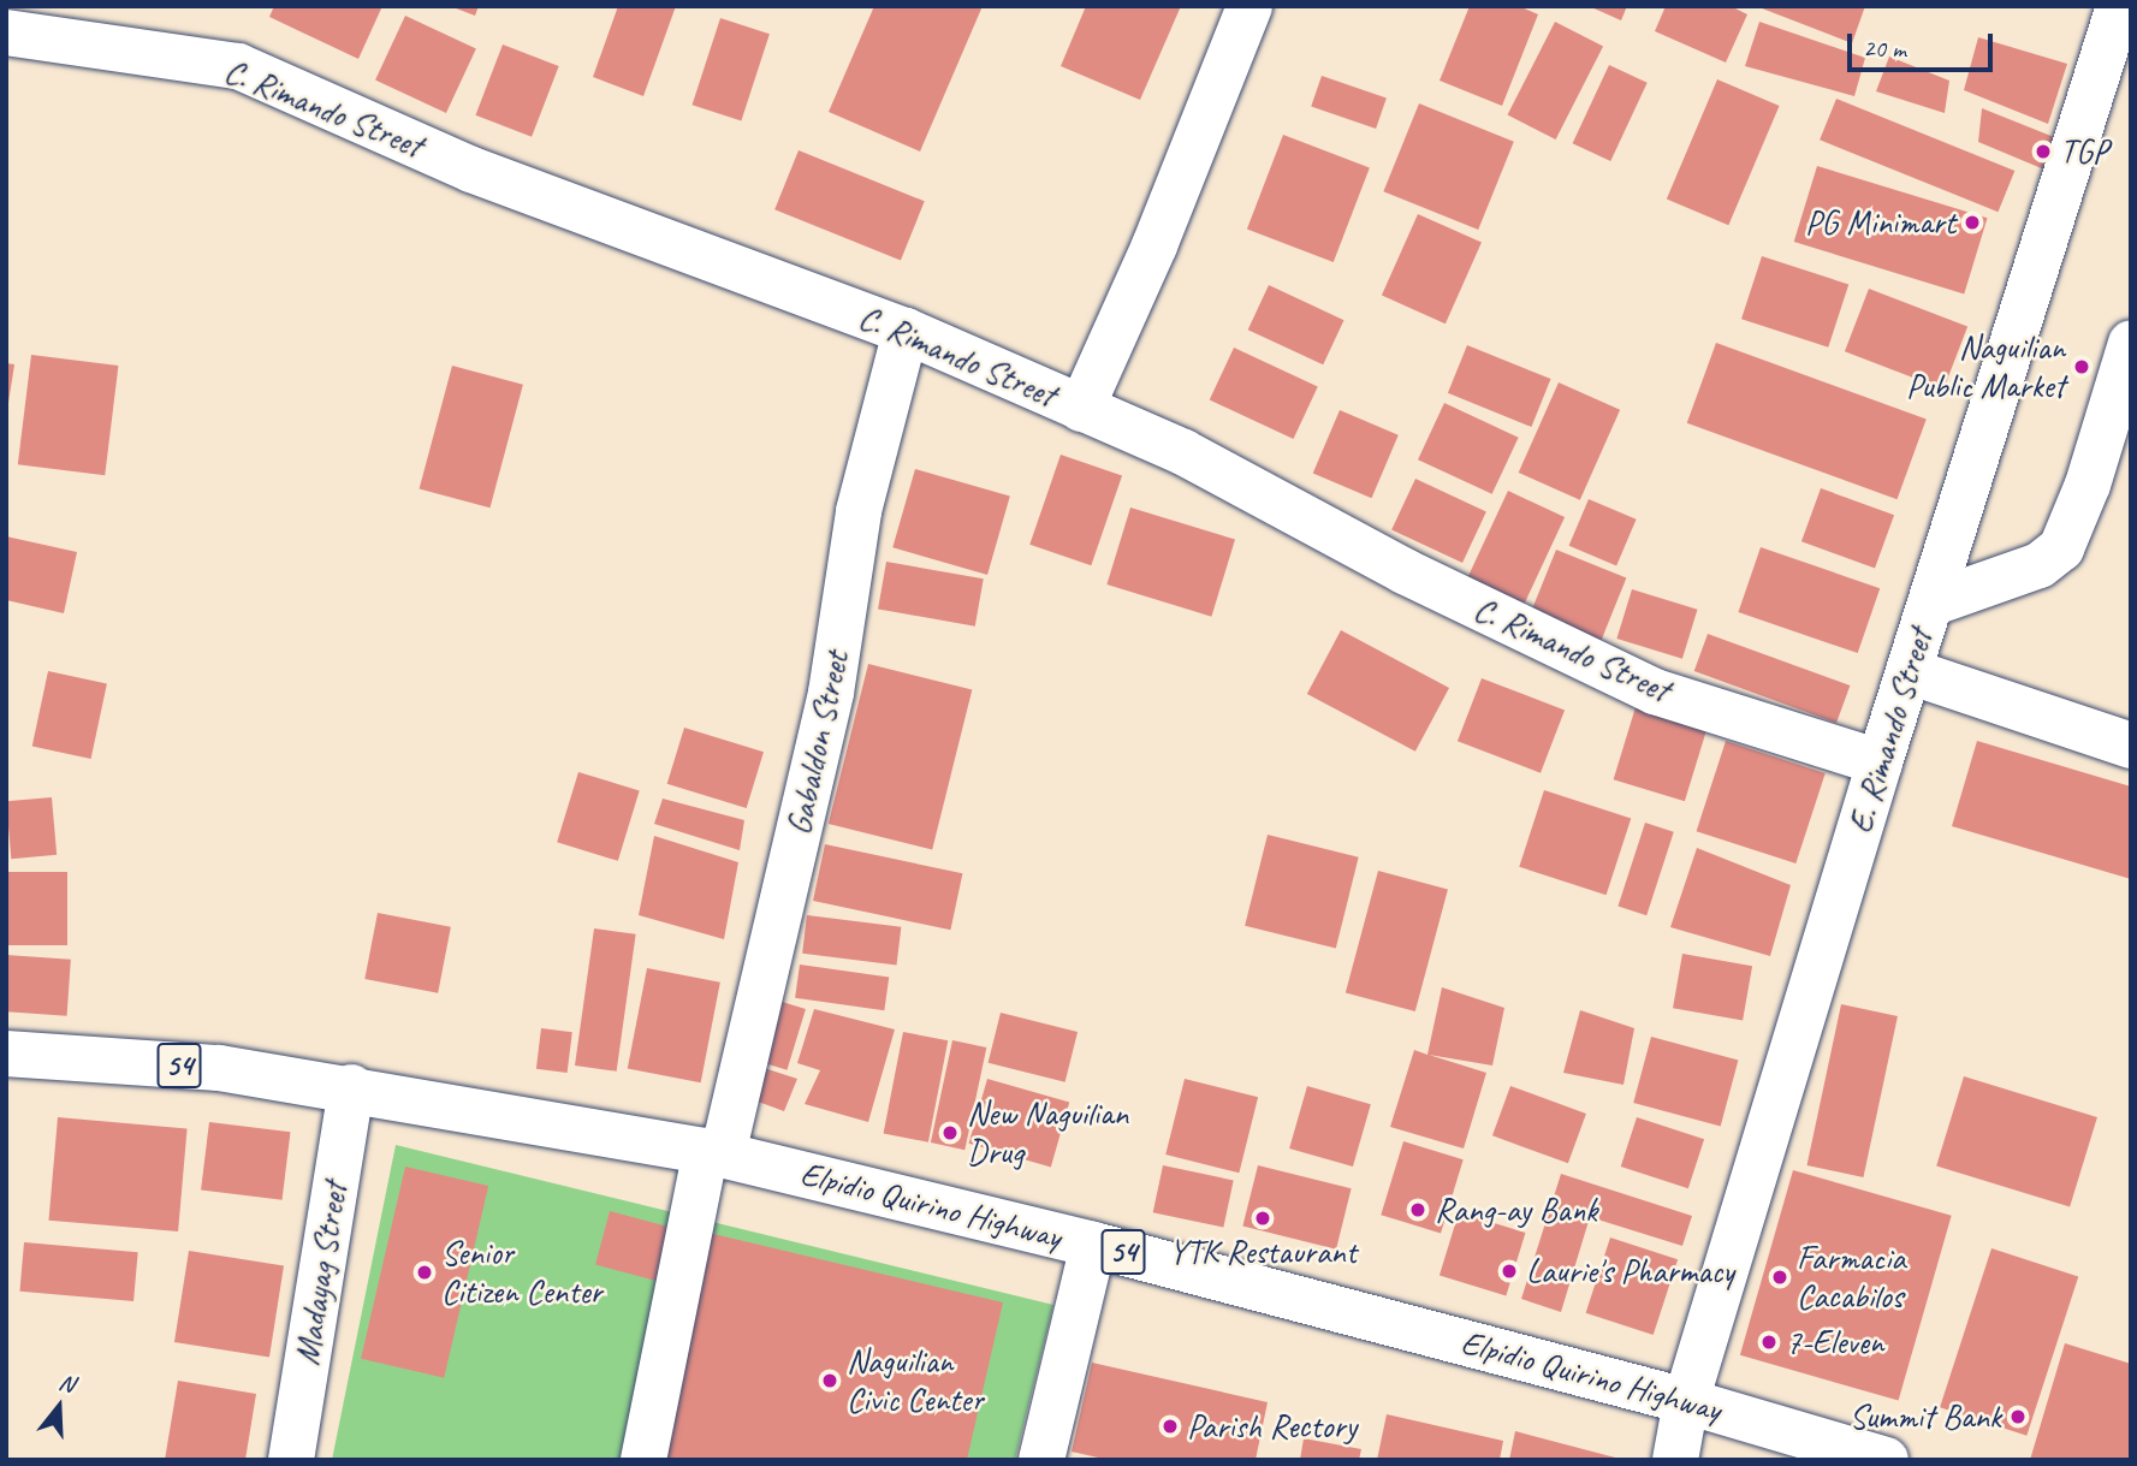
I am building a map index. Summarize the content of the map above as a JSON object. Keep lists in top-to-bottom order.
{
  "streets": {
    "main road": [
      "C. Rimando Street",
      "E. Rimando Street",
      "Gabaldon Street",
      "54",
      "Elpidio Quirino Highway",
      "Madayag Street"
    ]
  },
  "crossings": [
    ["C. Rimando Street", "E. Rimando Street"],
    ["C. Rimando Street", "Gabaldon Street"],
    ["E. Rimando Street", "Elpidio Quirino Highway"],
    ["Gabaldon Street", "Elpidio Quirino Highway"],
    ["Elpidio Quirino Highway", "Madayag Street"]
  ],
  "places": [
    "TGP",
    "PG Minimart",
    "Naguilian Public Market",
    "New Naguilian Drug",
    "Rang-ay Bank",
    "YTK Restaurant",
    "Laurie's Pharmacy",
    "Senior Citizen Center",
    "Farmacia Cacabilos",
    "7-Eleven",
    "Naguilian Civic Center",
    "Summit Bank",
    "Parish Rectory"
  ],
  "scale_bar": "20 m",
  "north": "top"
}
